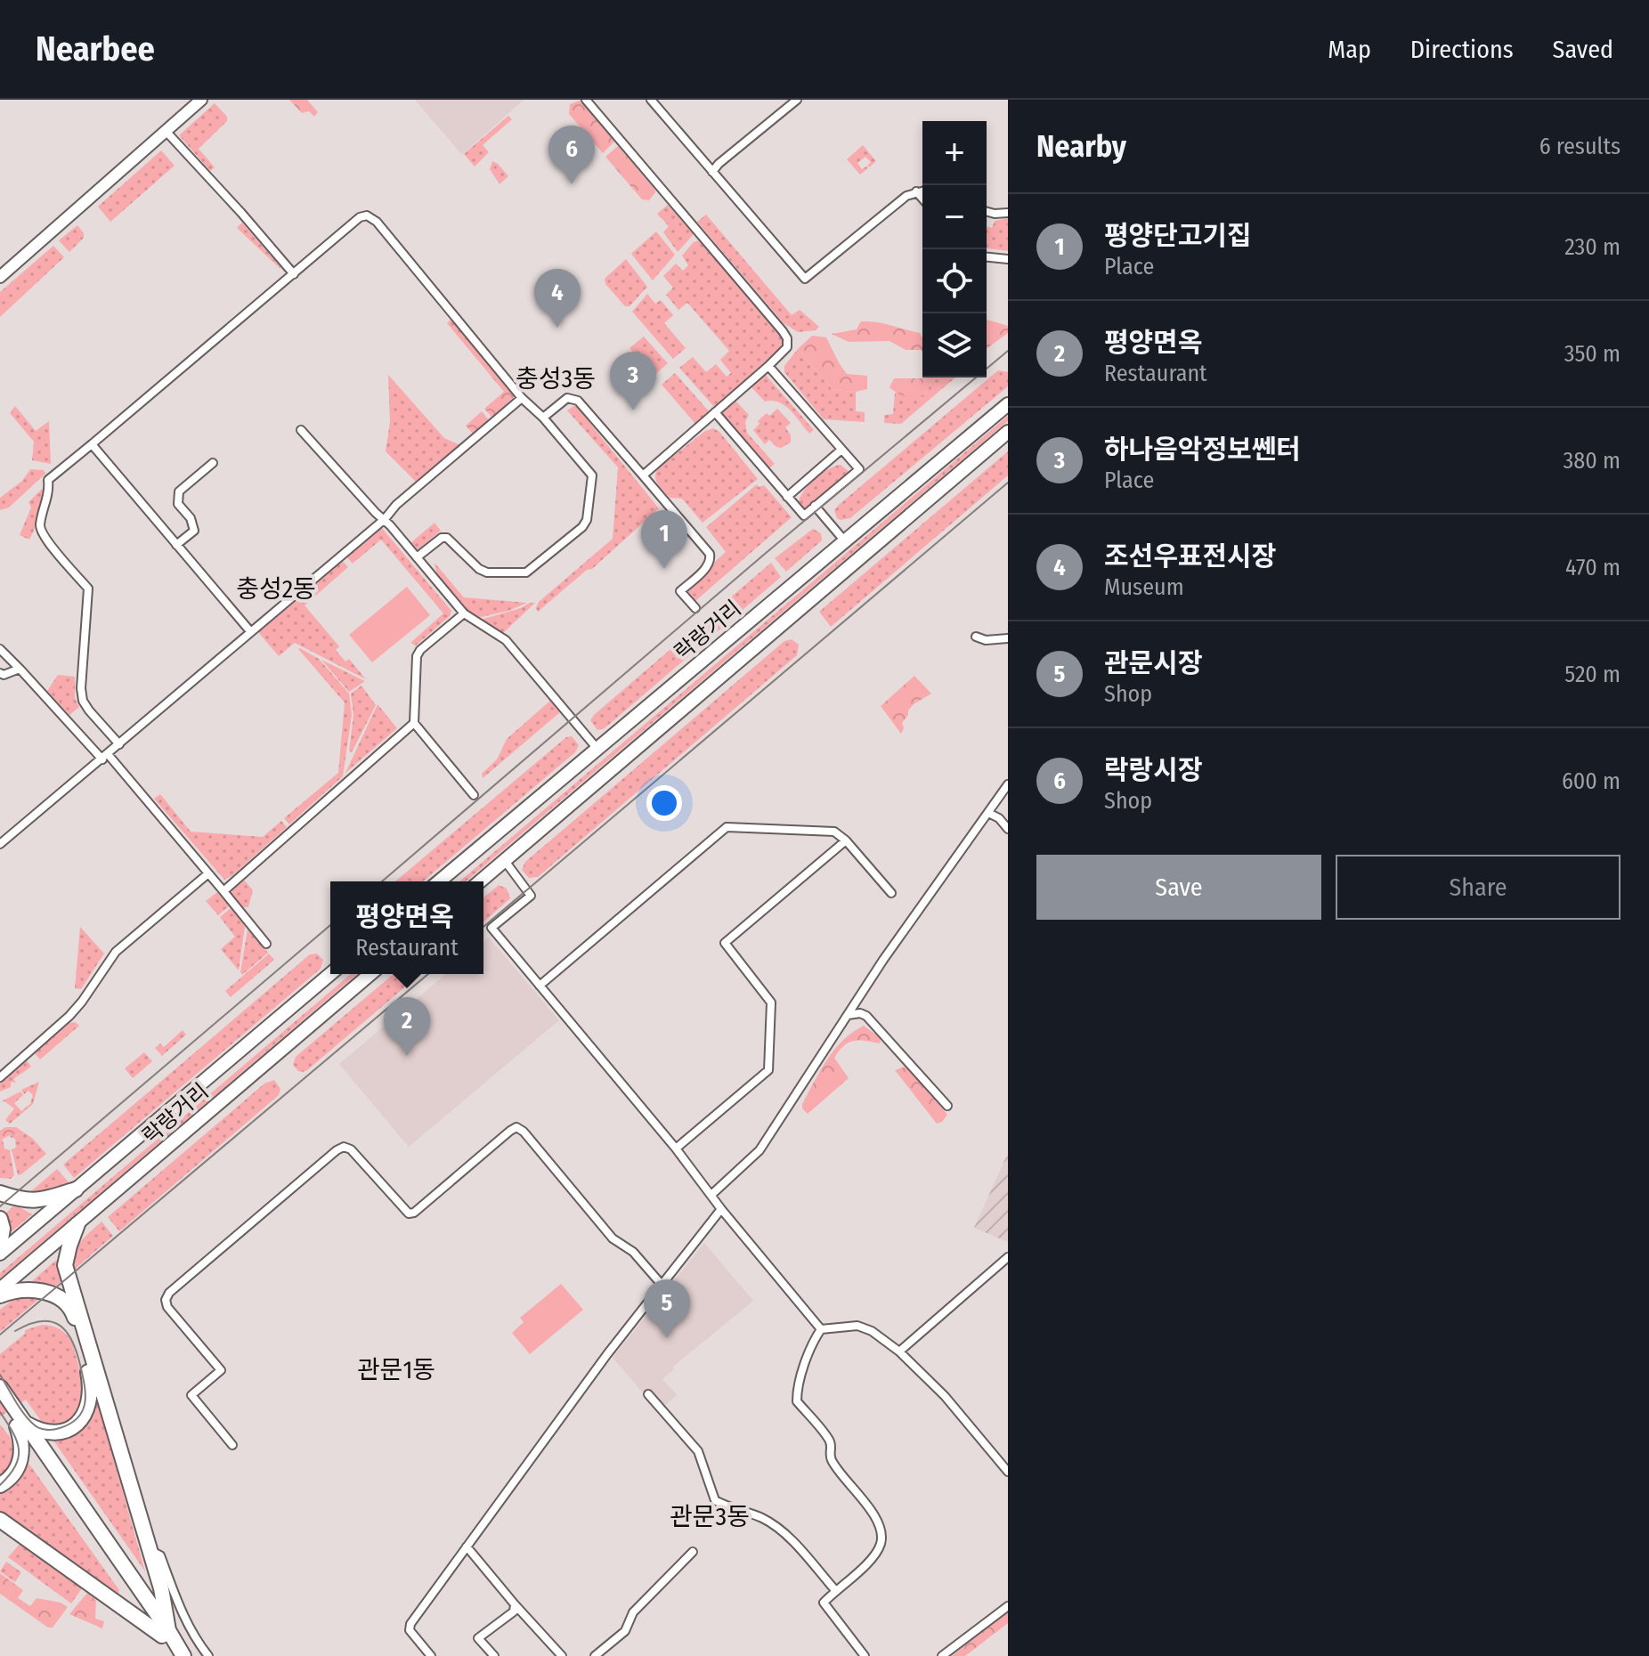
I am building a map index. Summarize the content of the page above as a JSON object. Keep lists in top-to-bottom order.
{
  "streets": {
    "main road": ["락랑거리"]
  },
  "districts": [
    "충성3동",
    "충성2동",
    "관문1동",
    "관문3동"
  ],
  "page": {
    "header": "Nearbee",
    "nav": ["Map", "Directions", "Saved"],
    "heading": ["Nearby", "6 results"],
    "map_buttons": ["+", "−"],
    "pins": [
      "6",
      "4",
      "3",
      "1",
      "2",
      "5"
    ],
    "list": [
      {
        "mark": "1",
        "name": "평양단고기집",
        "note": "Place",
        "value": "230 m"
      },
      {
        "mark": "2",
        "name": "평양면옥",
        "note": "Restaurant",
        "value": "350 m"
      },
      {
        "mark": "3",
        "name": "하나음악정보쎈터",
        "note": "Place",
        "value": "380 m"
      },
      {
        "mark": "4",
        "name": "조선우표전시장",
        "note": "Museum",
        "value": "470 m"
      },
      {
        "mark": "5",
        "name": "관문시장",
        "note": "Shop",
        "value": "520 m"
      },
      {
        "mark": "6",
        "name": "락랑시장",
        "note": "Shop",
        "value": "600 m"
      }
    ],
    "buttons": ["Save", "Share"],
    "popup": ["평양면옥", "Restaurant"]
  }
}
